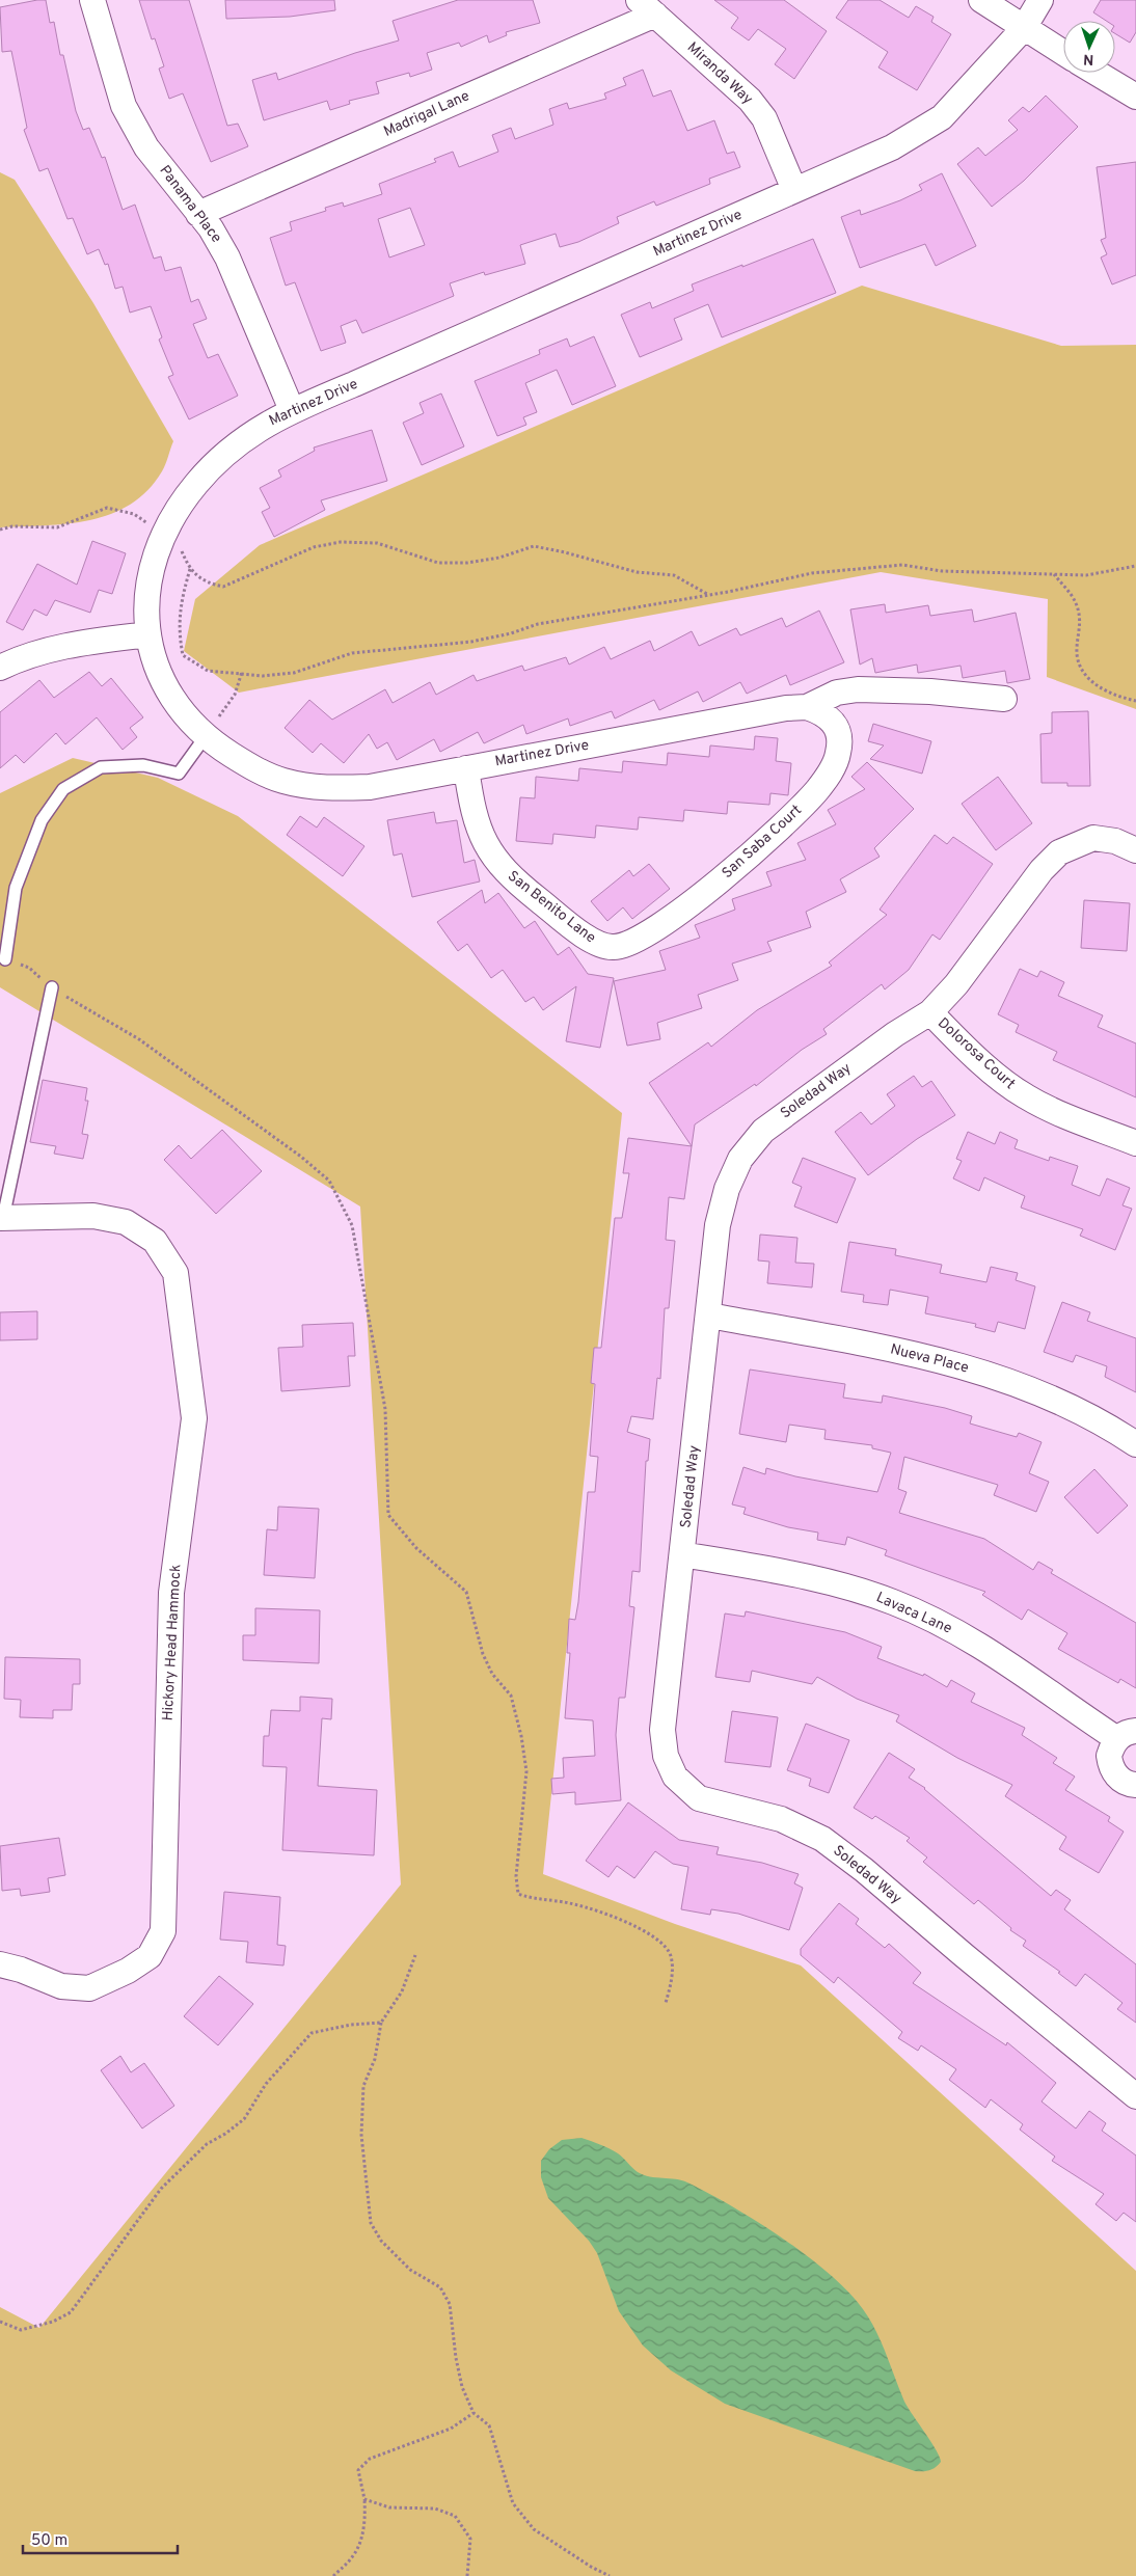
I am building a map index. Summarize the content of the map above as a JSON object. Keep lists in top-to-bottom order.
{
  "streets": {
    "street": [
      "Miranda Way",
      "Madrigal Lane",
      "Panama Place",
      "Martinez Drive",
      "San Saba Court",
      "San Benito Lane",
      "Dolorosa Court",
      "Soledad Way",
      "Nueva Place",
      "Lavaca Lane",
      "Hickory Head Hammock"
    ]
  },
  "crossings": [
    ["Miranda Way", "Madrigal Lane"],
    ["Miranda Way", "Martinez Drive"],
    ["Madrigal Lane", "Panama Place"],
    ["Panama Place", "Martinez Drive"],
    ["Martinez Drive", "San Saba Court"],
    ["Martinez Drive", "San Benito Lane"],
    ["San Saba Court", "San Benito Lane"],
    ["Dolorosa Court", "Soledad Way"],
    ["Soledad Way", "Nueva Place"],
    ["Soledad Way", "Lavaca Lane"]
  ],
  "scale_bar": "50 m",
  "north": "bottom"
}
